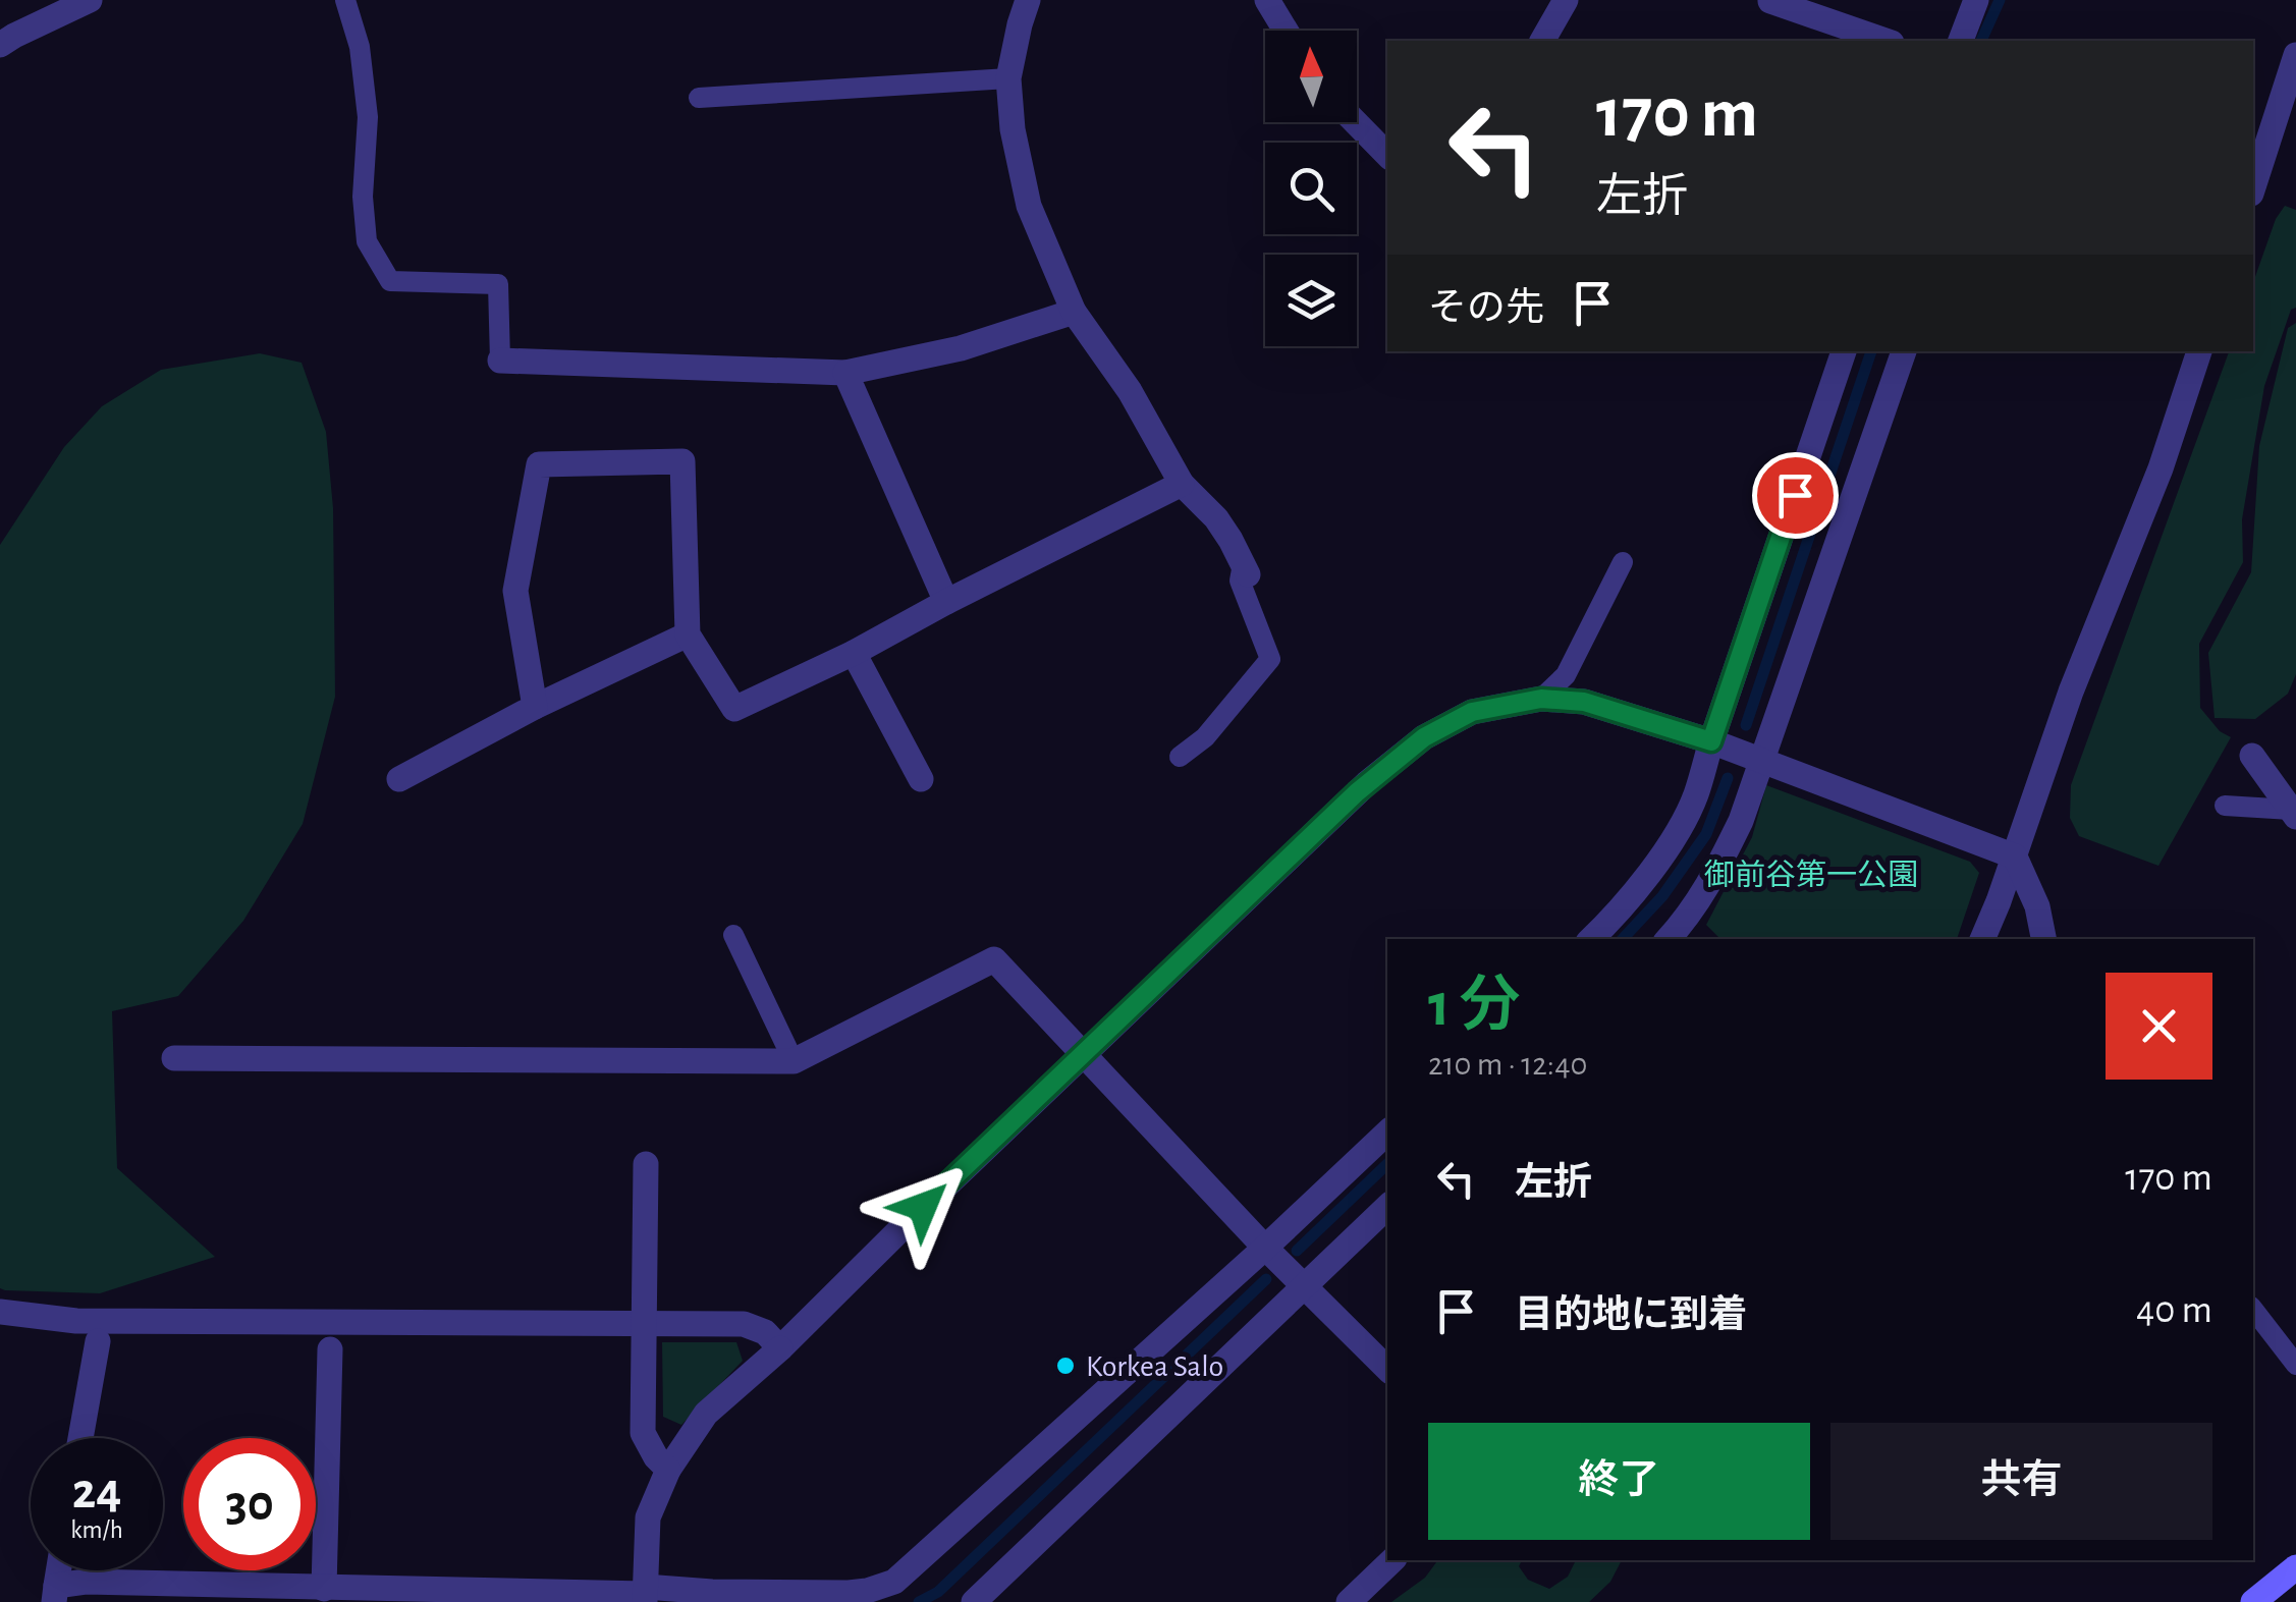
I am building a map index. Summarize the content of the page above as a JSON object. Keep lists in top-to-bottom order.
{
  "parks": ["御前谷第一公園"],
  "places": ["Korkea Salo"],
  "north": "top",
  "page": {
    "turn": ["170 m", "左折"],
    "then": "その先",
    "heading": ["1 分", "210 m · 12:40"],
    "list": [
      {
        "name": "左折",
        "value": "170 m"
      },
      {
        "name": "目的地に到着",
        "value": "40 m"
      }
    ],
    "buttons": ["終了", "共有"],
    "speed": "24 km/h",
    "limit": "30"
  }
}
